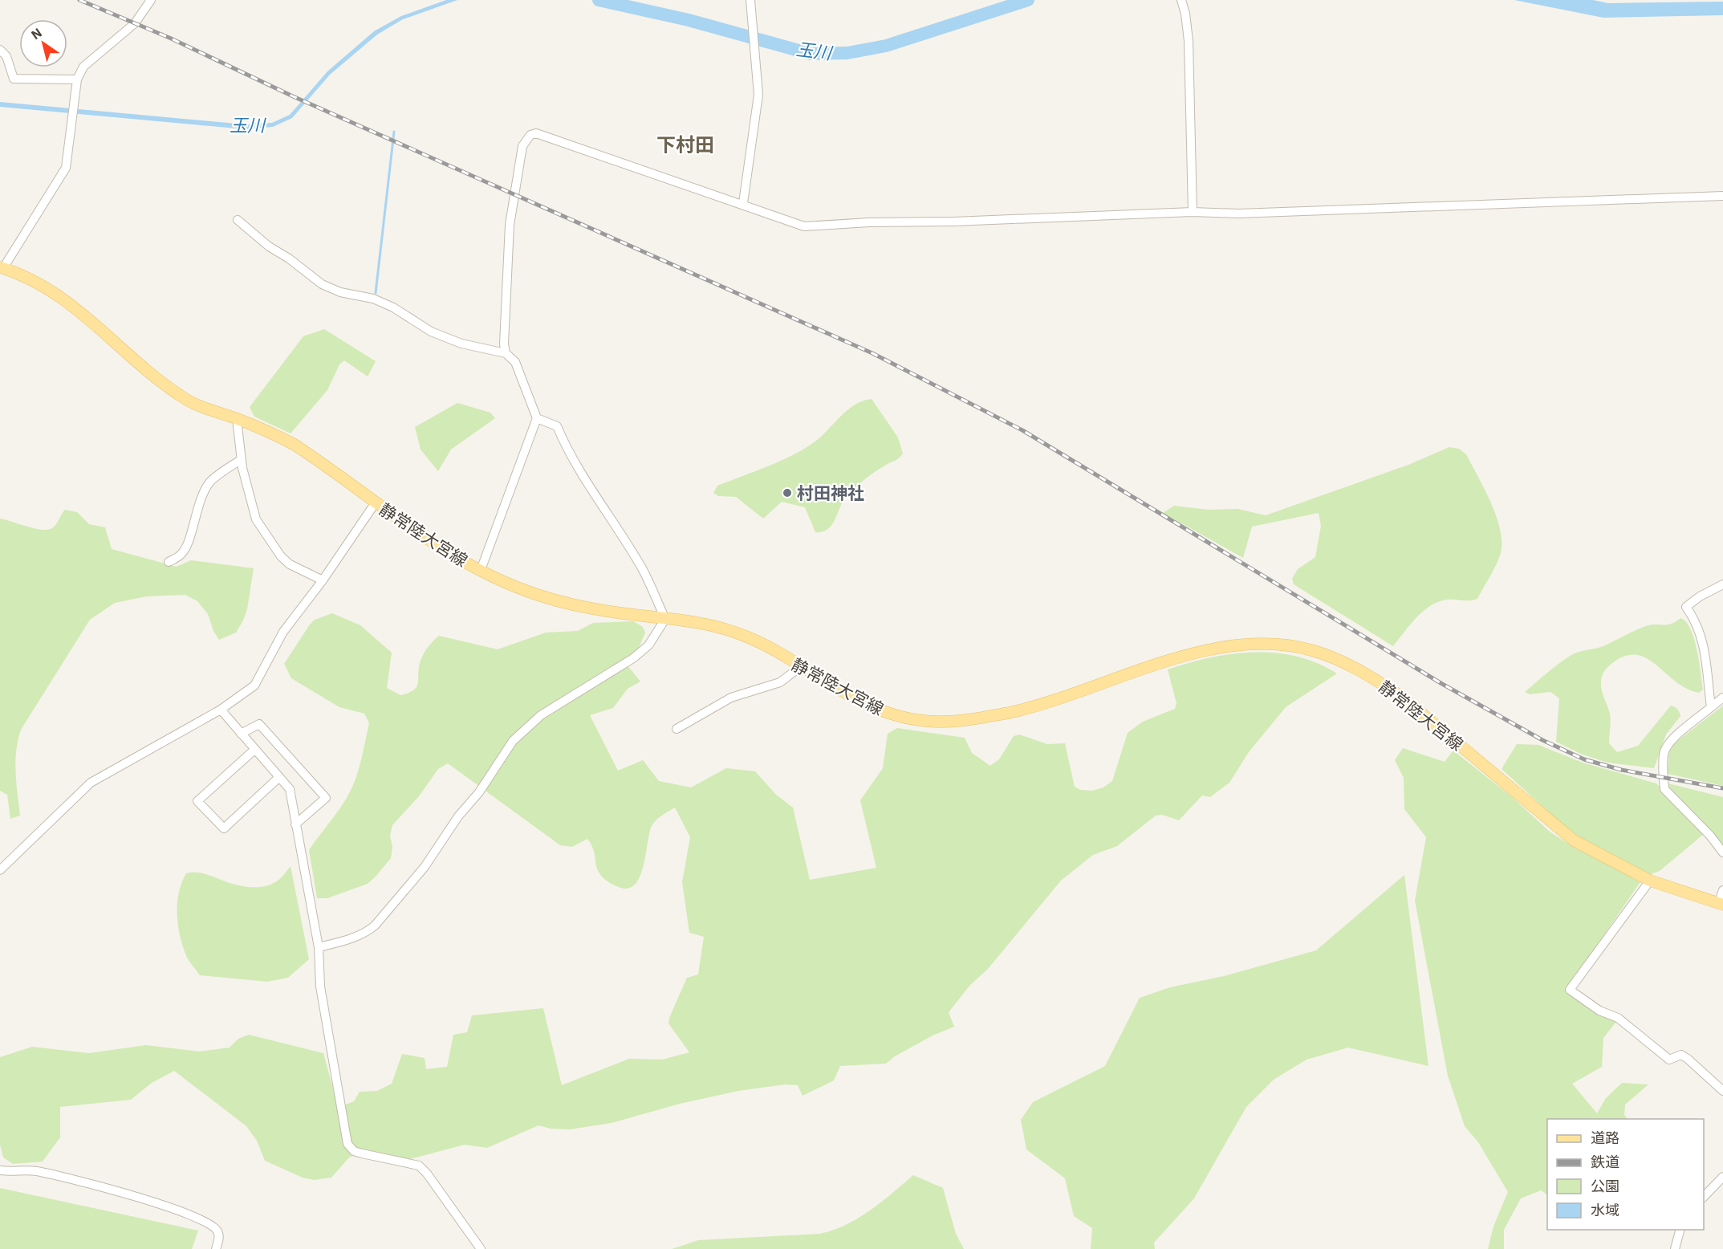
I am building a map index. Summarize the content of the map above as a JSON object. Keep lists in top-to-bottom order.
{
  "streets": {
    "main road": ["静常陸大宮線"]
  },
  "districts": ["下村田"],
  "water": ["玉川"],
  "places": ["村田神社"],
  "legend": [
    "道路",
    "鉄道",
    "公園",
    "水域"
  ],
  "north": "top left"
}
